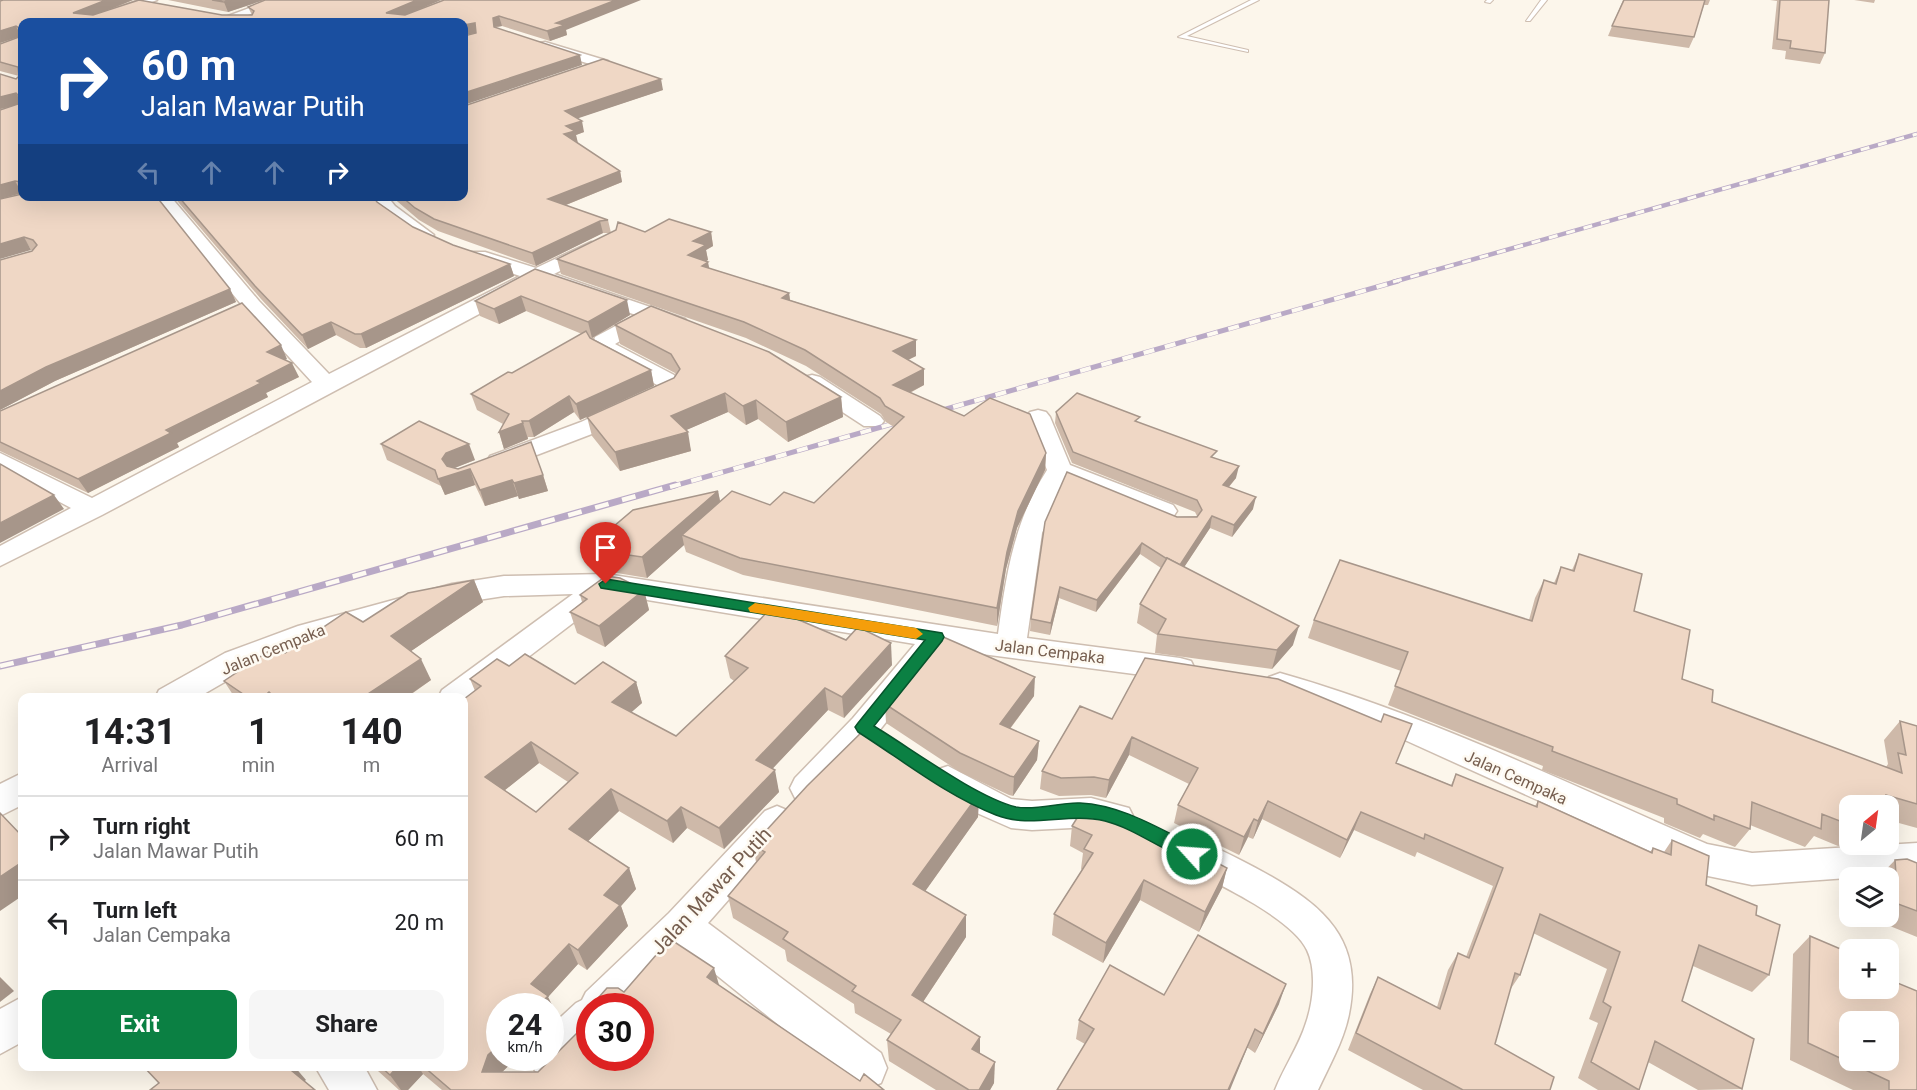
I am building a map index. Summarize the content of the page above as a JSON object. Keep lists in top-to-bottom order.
{
  "streets": {
    "street": ["Jalan Cempaka", "Jalan Mawar Putih"]
  },
  "crossings": [
    ["Jalan Cempaka", "Jalan Mawar Putih"]
  ],
  "north": "top right",
  "page": {
    "turn": ["60 m", "Jalan Mawar Putih"],
    "eta": [
      "14:31",
      "Arrival",
      "1",
      "min",
      "140",
      "m"
    ],
    "map_buttons": ["+", "−"],
    "list": [
      {
        "name": "Turn right",
        "note": "Jalan Mawar Putih",
        "value": "60 m"
      },
      {
        "name": "Turn left",
        "note": "Jalan Cempaka",
        "value": "20 m"
      }
    ],
    "buttons": ["Exit", "Share"],
    "speed": "24 km/h",
    "limit": "30"
  }
}
